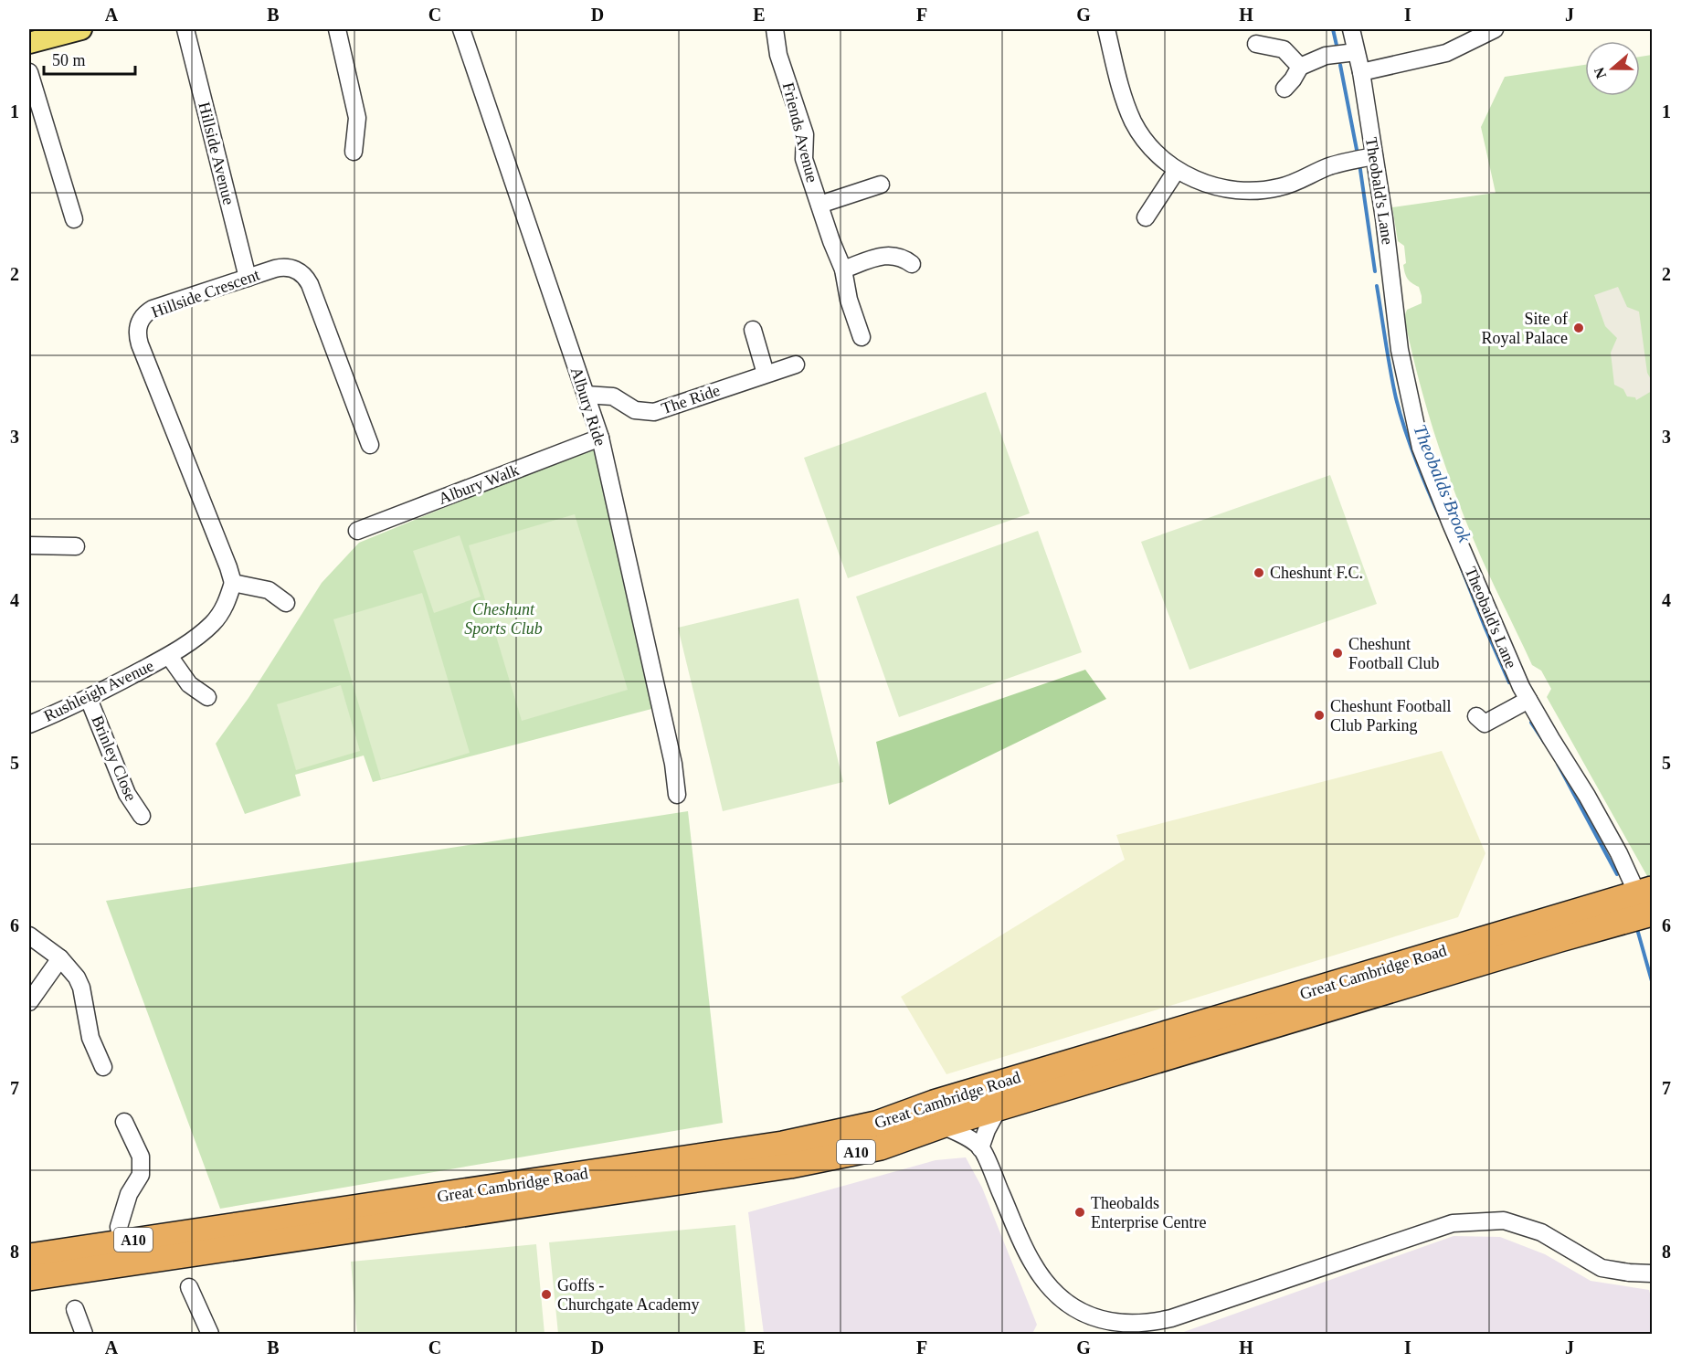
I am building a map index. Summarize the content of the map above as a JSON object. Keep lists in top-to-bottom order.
{
  "streets": {
    "highway": ["Great Cambridge Road", "A10"],
    "street": [
      "Friends Avenue",
      "Hillside Avenue",
      "Theobald's Lane",
      "Hillside Crescent",
      "The Ride",
      "Albury Ride",
      "Albury Walk",
      "Rushleigh Avenue",
      "Brinley Close"
    ]
  },
  "crossings": [
    ["Hillside Avenue", "Hillside Crescent"],
    ["Theobald's Lane", "Great Cambridge Road"],
    ["Hillside Crescent", "Rushleigh Avenue"],
    ["The Ride", "Albury Ride"],
    ["Albury Ride", "Albury Walk"],
    ["Rushleigh Avenue", "Brinley Close"]
  ],
  "water": ["Theobalds Brook"],
  "parks": ["Cheshunt Sports Club"],
  "places": [
    "Site of Royal Palace",
    "Cheshunt F.C.",
    "Cheshunt Football Club",
    "Cheshunt Football Club Parking",
    "Theobalds Enterprise Centre",
    "Goffs - Churchgate Academy"
  ],
  "scale_bar": "50 m",
  "north": "left",
  "grid": {
    "columns": [
      "A",
      "B",
      "C",
      "D",
      "E",
      "F",
      "G",
      "H",
      "I",
      "J"
    ],
    "rows": [
      "1",
      "2",
      "3",
      "4",
      "5",
      "6",
      "7",
      "8"
    ]
  }
}
